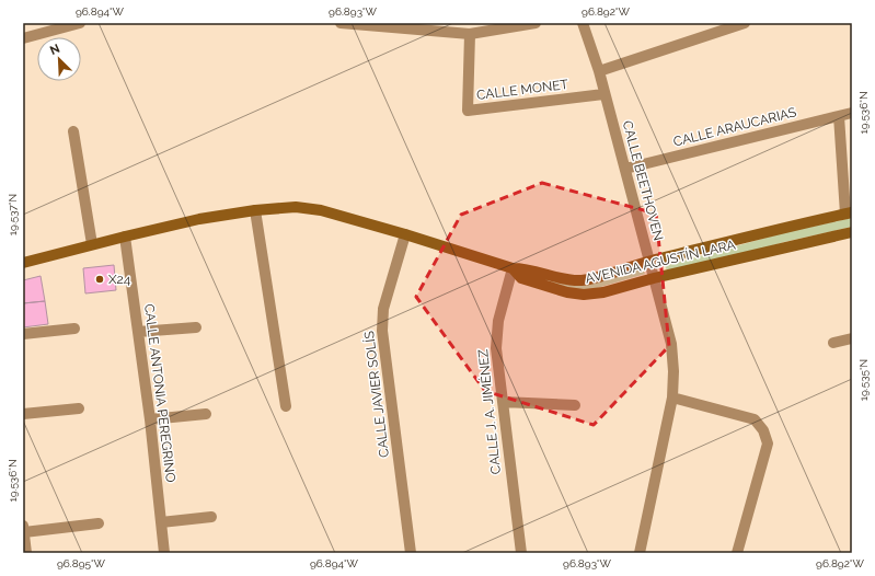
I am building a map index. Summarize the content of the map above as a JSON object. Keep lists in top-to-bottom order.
{
  "streets": {
    "main road": ["AVENIDA AGUSTÍN LARA"],
    "street": [
      "CALLE MONET",
      "CALLE ARAUCARIAS",
      "CALLE BEETHOVEN",
      "CALLE ANTONIA PEREGRINO",
      "CALLE JAVIER SOLÍS",
      "CALLE J. A. JIMÉNEZ"
    ]
  },
  "crossings": [
    ["CALLE MONET", "CALLE BEETHOVEN"],
    ["CALLE ARAUCARIAS", "CALLE BEETHOVEN"],
    ["CALLE BEETHOVEN", "AVENIDA AGUSTÍN LARA"],
    ["AVENIDA AGUSTÍN LARA", "CALLE J. A. JIMÉNEZ"]
  ],
  "places": ["X24"],
  "north": "top left",
  "coordinates": [
    "96.894°W",
    "96.893°W",
    "96.892°W",
    "19.536°N",
    "19.537°N",
    "19.535°N",
    "96.895°W"
  ]
}
